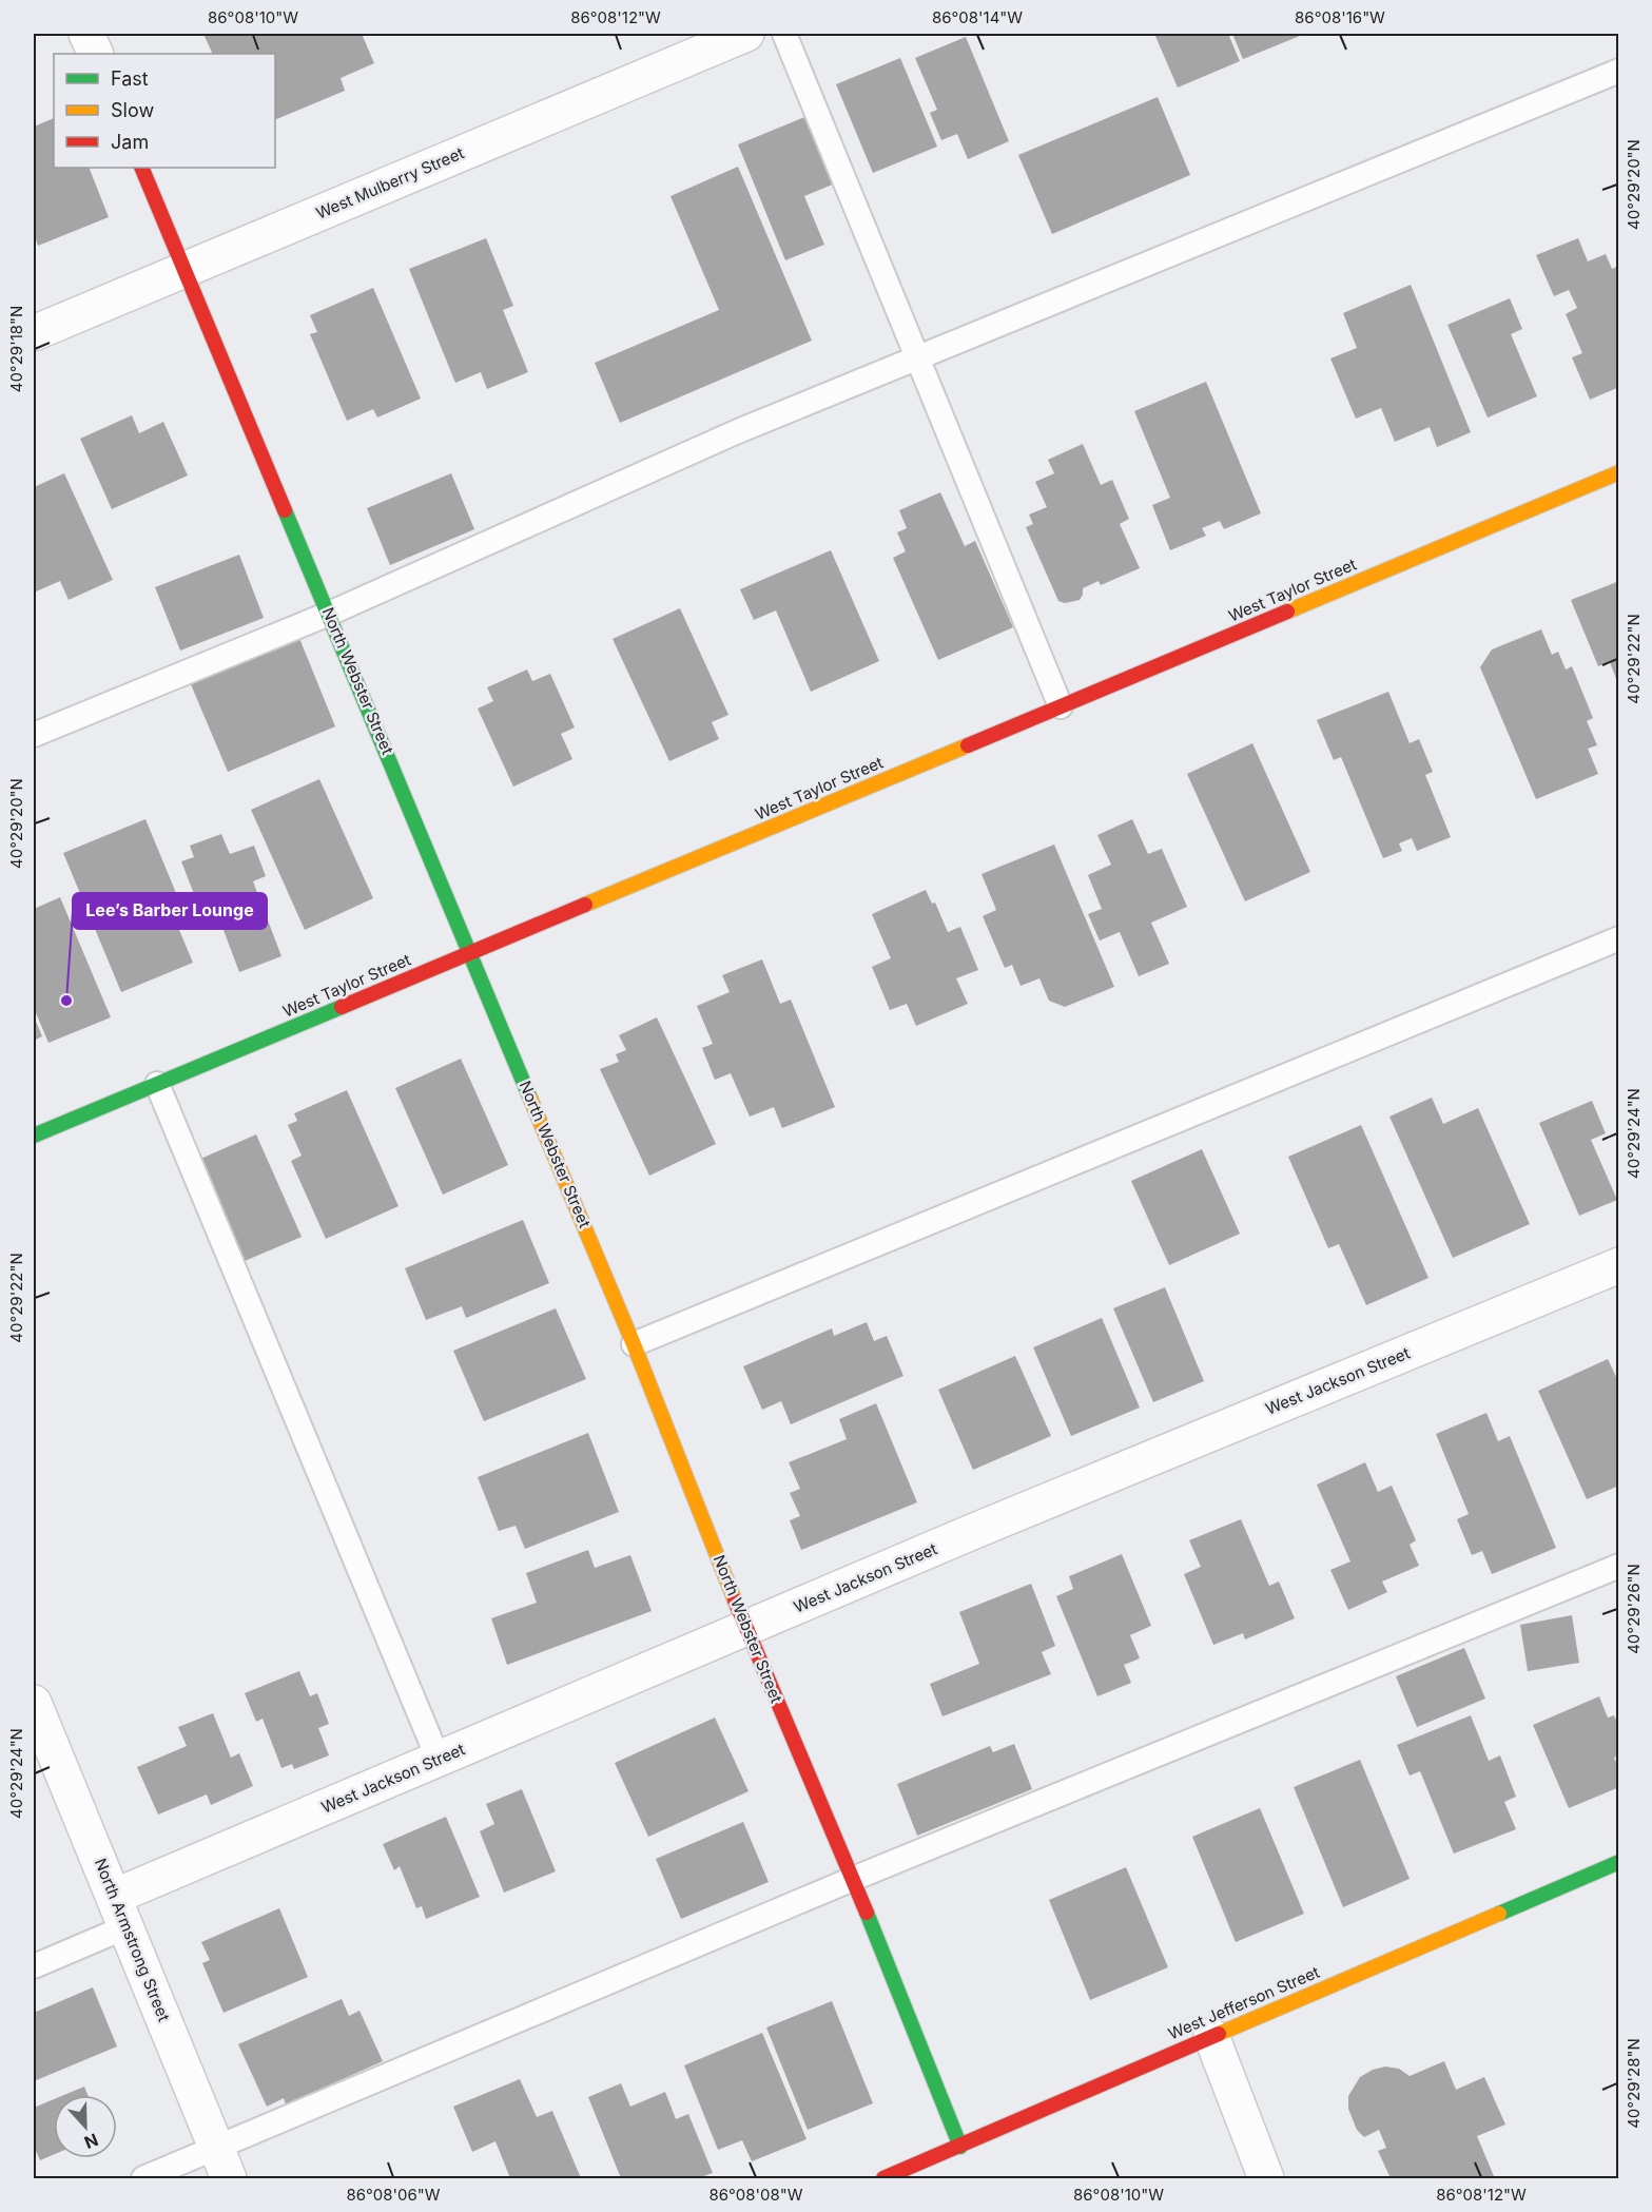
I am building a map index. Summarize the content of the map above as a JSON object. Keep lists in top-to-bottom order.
{
  "streets": {
    "street": [
      "West Mulberry Street",
      "West Taylor Street",
      "North Webster Street",
      "West Jackson Street",
      "North Armstrong Street",
      "West Jefferson Street"
    ]
  },
  "crossings": [
    ["West Mulberry Street", "North Webster Street"],
    ["West Taylor Street", "North Webster Street"],
    ["North Webster Street", "West Jackson Street"],
    ["North Webster Street", "West Jefferson Street"],
    ["West Jackson Street", "North Armstrong Street"]
  ],
  "places": ["Lee’s Barber Lounge"],
  "legend": ["Fast", "Slow", "Jam"],
  "north": "bottom",
  "coordinates": [
    "86°08'10\"W",
    "86°08'12\"W",
    "86°08'14\"W",
    "86°08'16\"W",
    "40°29'20\"N",
    "40°29'18\"N",
    "40°29'22\"N",
    "40°29'24\"N",
    "40°29'26\"N",
    "40°29'28\"N",
    "86°08'06\"W",
    "86°08'08\"W"
  ]
}
